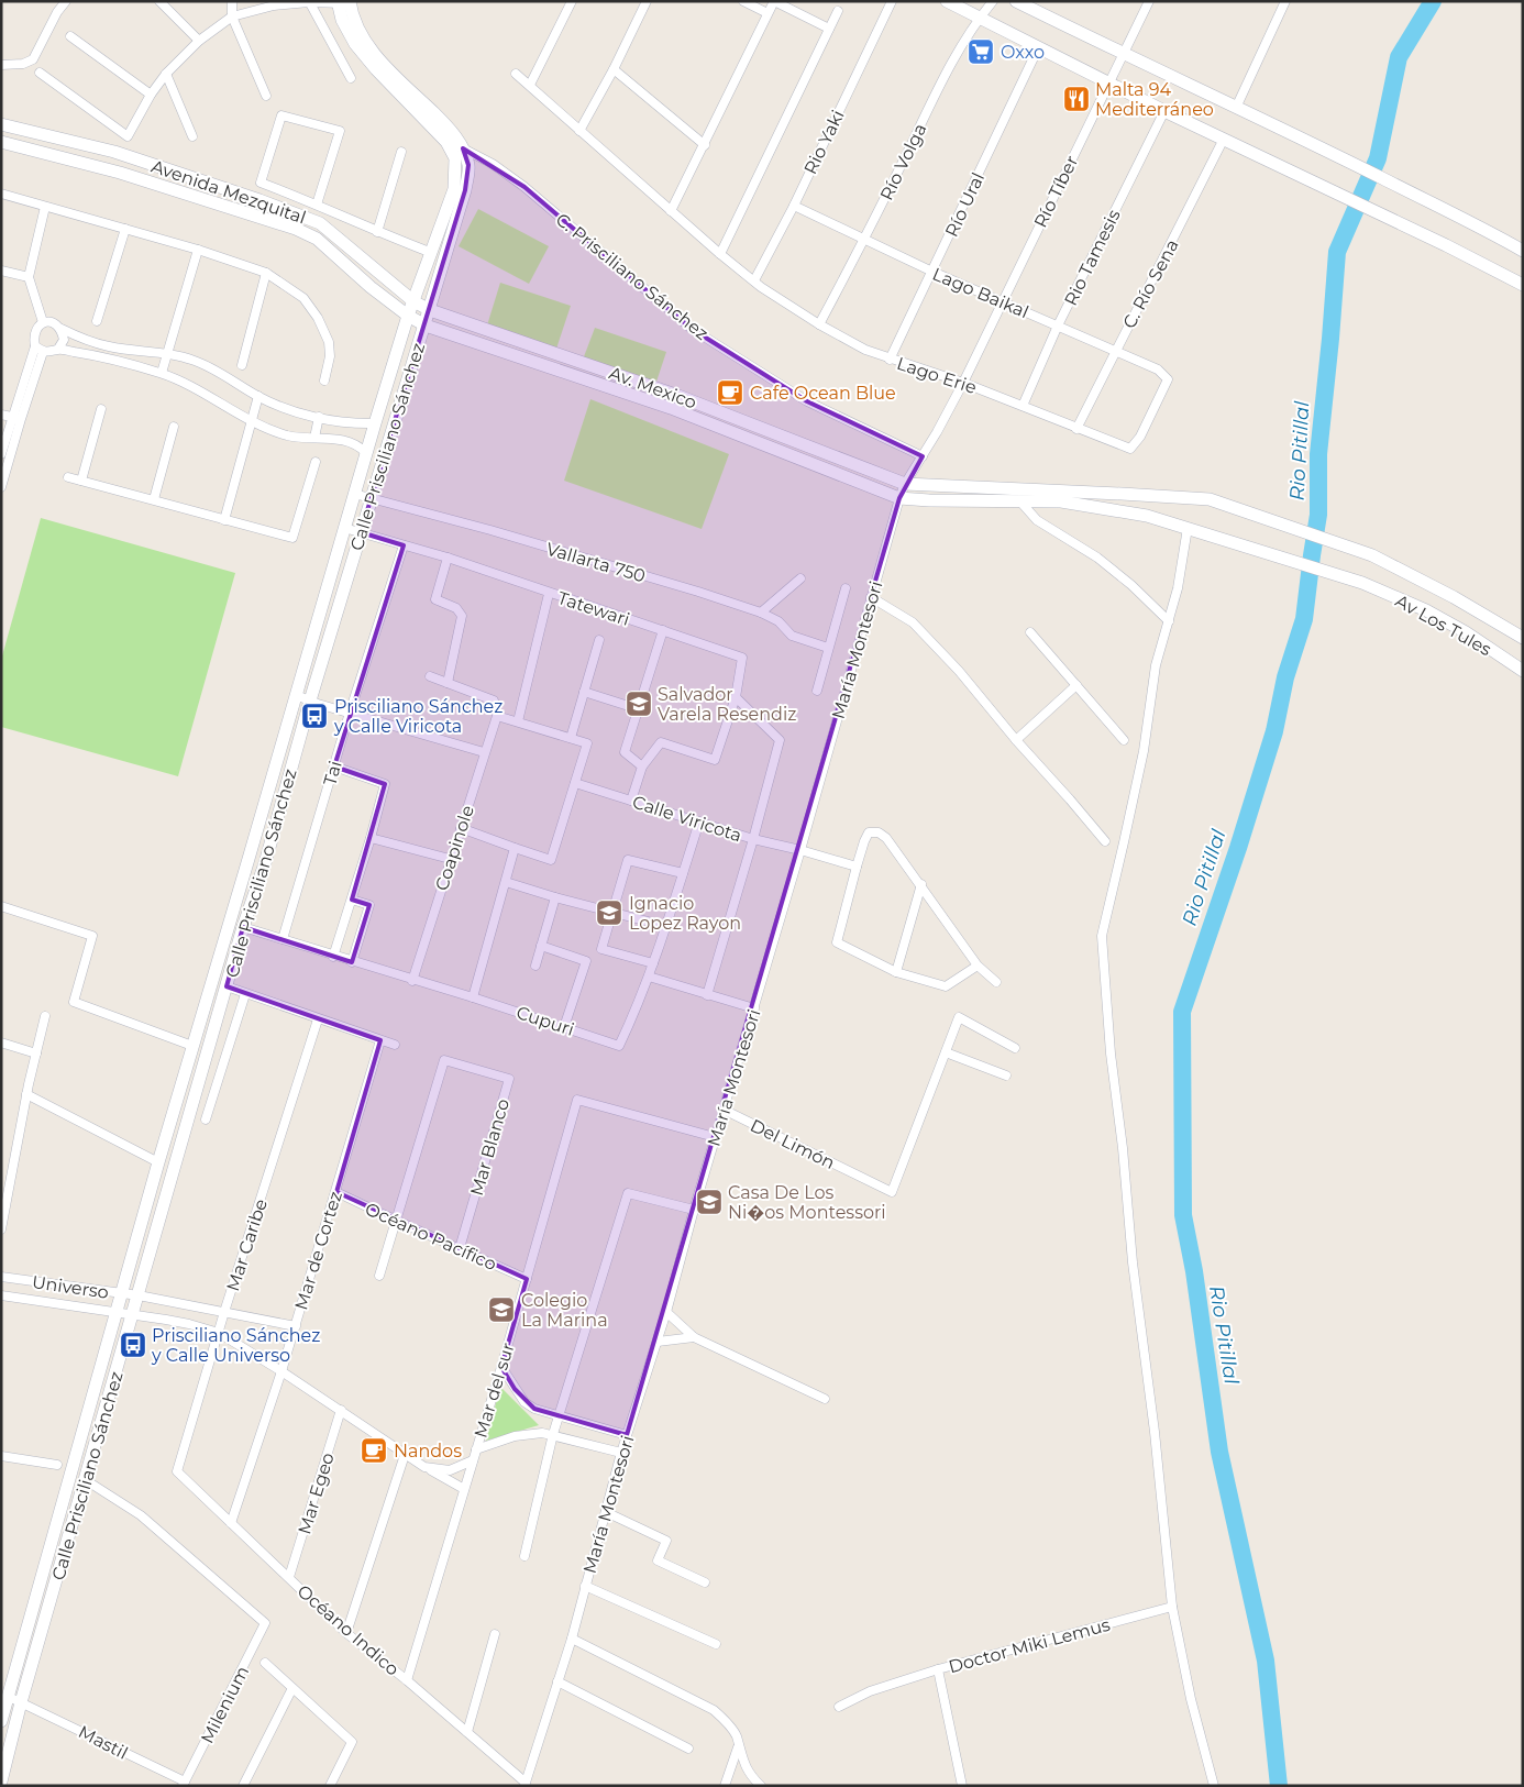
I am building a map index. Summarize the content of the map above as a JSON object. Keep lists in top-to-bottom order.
{
  "streets": {
    "main road": [
      "Avenida Mezquital",
      "Av. Mexico",
      "Calle Prisciliano Sánchez",
      "Av Los Tules"
    ],
    "street": [
      "Rio Yaki",
      "Río Volga",
      "Río Tíber",
      "Río Ural",
      "Rio Tamesis",
      "C. Prisciliano Sánchez",
      "C. Río Sena",
      "Lago Baikal",
      "Lago Erie",
      "Vallarta 750",
      "Tatewari",
      "María Montesori",
      "Tai",
      "Calle Viricota",
      "Coapinole",
      "Cupuri",
      "Del Limón",
      "Mar Blanco",
      "Océano Pacífico",
      "Mar Caribe",
      "Mar de Cortez",
      "Universo",
      "Mar del sur",
      "Mar Egeo",
      "Océano Indico",
      "Doctor Miki Lemus",
      "Milenium",
      "Mastil"
    ]
  },
  "crossings": [
    ["Rio Yaki", "Lago Baikal"],
    ["Rio Yaki", "Lago Erie"],
    ["Río Volga", "Lago Baikal"],
    ["Río Volga", "Lago Erie"],
    ["Avenida Mezquital", "Av. Mexico"],
    ["Avenida Mezquital", "Calle Prisciliano Sánchez"],
    ["Río Tíber", "Lago Baikal"],
    ["Río Tíber", "Lago Erie"],
    ["Río Tíber", "María Montesori"],
    ["Río Ural", "Lago Baikal"],
    ["Río Ural", "Lago Erie"],
    ["Rio Tamesis", "Lago Baikal"],
    ["Rio Tamesis", "Lago Erie"],
    ["C. Prisciliano Sánchez", "Calle Prisciliano Sánchez"],
    ["C. Prisciliano Sánchez", "María Montesori"],
    ["C. Río Sena", "Lago Baikal"],
    ["C. Río Sena", "Lago Erie"],
    ["Lago Baikal", "Lago Erie"],
    ["Lago Erie", "María Montesori"],
    ["Av. Mexico", "Calle Prisciliano Sánchez"],
    ["Av. Mexico", "Av Los Tules"],
    ["Av. Mexico", "María Montesori"],
    ["Calle Prisciliano Sánchez", "Vallarta 750"],
    ["Calle Prisciliano Sánchez", "Tatewari"],
    ["Calle Prisciliano Sánchez", "Cupuri"],
    ["Calle Prisciliano Sánchez", "Universo"],
    ["Calle Prisciliano Sánchez", "Milenium"],
    ["Calle Prisciliano Sánchez", "Mastil"],
    ["Tatewari", "Tai"],
    ["María Montesori", "Calle Viricota"],
    ["María Montesori", "Del Limón"],
    ["María Montesori", "Mar del sur"],
    ["María Montesori", "Océano Indico"],
    ["Tai", "Cupuri"],
    ["Calle Viricota", "Cupuri"],
    ["Coapinole", "Cupuri"],
    ["Mar Blanco", "Océano Pacífico"],
    ["Océano Pacífico", "Mar de Cortez"],
    ["Océano Pacífico", "Mar del sur"],
    ["Mar Caribe", "Océano Indico"],
    ["Mar de Cortez", "Océano Indico"],
    ["Mar del sur", "Océano Indico"],
    ["Mar Egeo", "Océano Indico"],
    ["Milenium", "Mastil"]
  ],
  "water": ["Rio Pitillal"],
  "places": {
    "supermarket": ["Oxxo"],
    "restaurant": ["Malta 94 Mediterráneo"],
    "cafe": ["Cafe Ocean Blue", "Nandos"],
    "school or university": [
      "Salvador Varela Resendiz",
      "Ignacio Lopez Rayon",
      "Casa De Los Ni�os Montessori",
      "Colegio La Marina"
    ],
    "bus stop": ["Prisciliano Sánchez y Calle Viricota", "Prisciliano Sánchez y Calle Universo"]
  }
}
